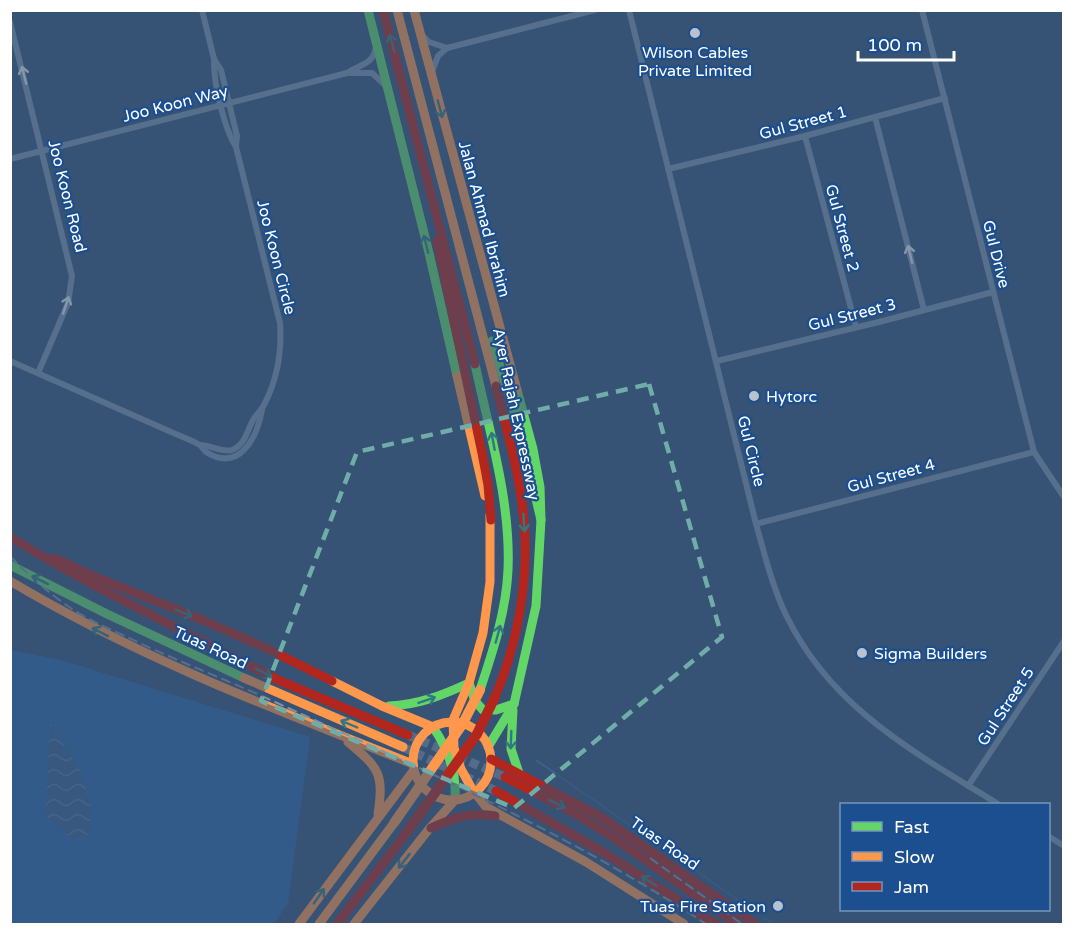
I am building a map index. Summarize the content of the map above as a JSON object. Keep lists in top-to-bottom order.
{
  "streets": {
    "main road": ["Jalan Ahmad Ibrahim", "Ayer Rajah Expressway", "Tuas Road"],
    "street": [
      "Joo Koon Way",
      "Gul Street 1",
      "Joo Koon Road",
      "Gul Street 2",
      "Gul Drive",
      "Joo Koon Circle",
      "Gul Street 3",
      "Gul Circle",
      "Gul Street 4",
      "Gul Street 5"
    ]
  },
  "crossings": [
    ["Joo Koon Way", "Joo Koon Road"],
    ["Joo Koon Way", "Joo Koon Circle"],
    ["Gul Street 1", "Gul Street 2"],
    ["Gul Street 1", "Gul Drive"],
    ["Gul Street 1", "Gul Circle"],
    ["Joo Koon Road", "Joo Koon Circle"],
    ["Gul Street 2", "Gul Street 3"],
    ["Gul Drive", "Gul Street 3"],
    ["Gul Drive", "Gul Street 4"],
    ["Gul Street 3", "Gul Circle"],
    ["Gul Circle", "Gul Street 4"],
    ["Gul Circle", "Gul Street 5"]
  ],
  "one_way": ["Joo Koon Road"],
  "places": [
    "Wilson Cables Private Limited",
    "Hytorc",
    "Sigma Builders",
    "Tuas Fire Station"
  ],
  "legend": ["Fast", "Slow", "Jam"],
  "scale_bar": "100 m"
}
